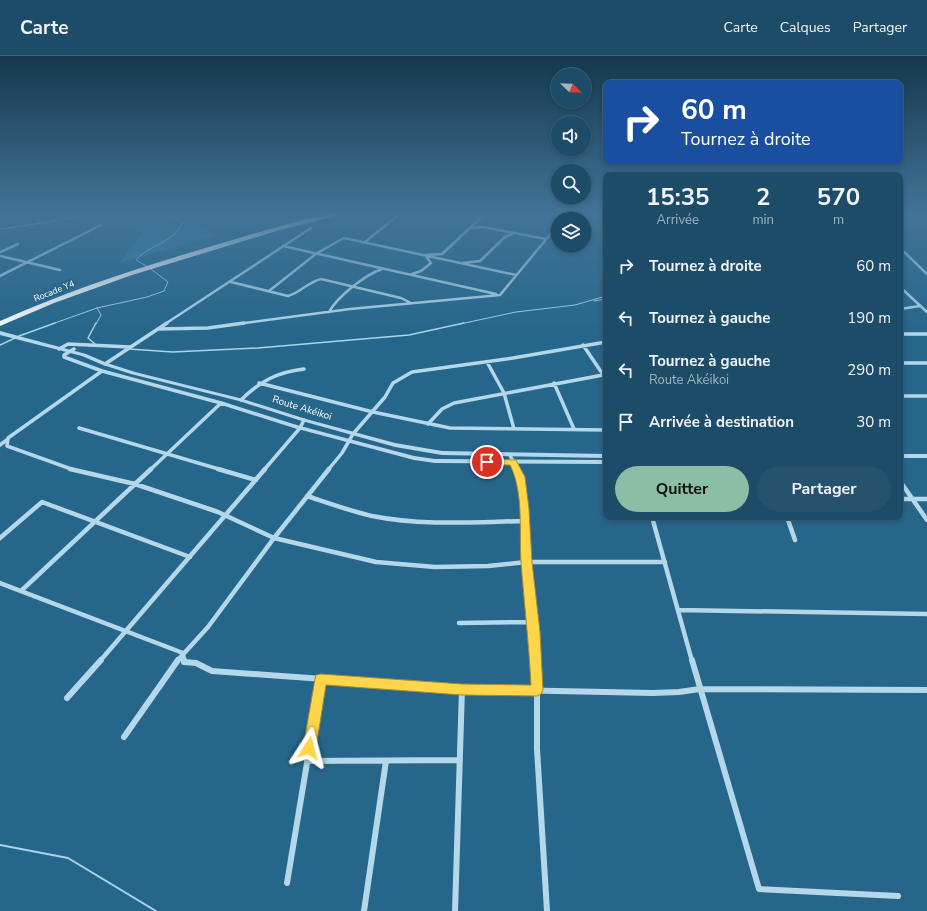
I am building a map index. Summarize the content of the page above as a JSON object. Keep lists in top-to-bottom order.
{
  "streets": {
    "highway": ["Rocade Y4"],
    "street": ["Route Akéikoi"]
  },
  "north": "bottom right",
  "page": {
    "header": "Carte",
    "nav": ["Carte", "Calques", "Partager"],
    "turn": ["60 m", "Tournez à droite"],
    "eta": [
      "15:35",
      "Arrivée",
      "2",
      "min",
      "570",
      "m"
    ],
    "list": [
      {
        "name": "Tournez à droite",
        "value": "60 m"
      },
      {
        "name": "Tournez à gauche",
        "value": "190 m"
      },
      {
        "name": "Tournez à gauche",
        "note": "Route Akéikoi",
        "value": "290 m"
      },
      {
        "name": "Arrivée à destination",
        "value": "30 m"
      }
    ],
    "buttons": ["Quitter", "Partager"]
  }
}
